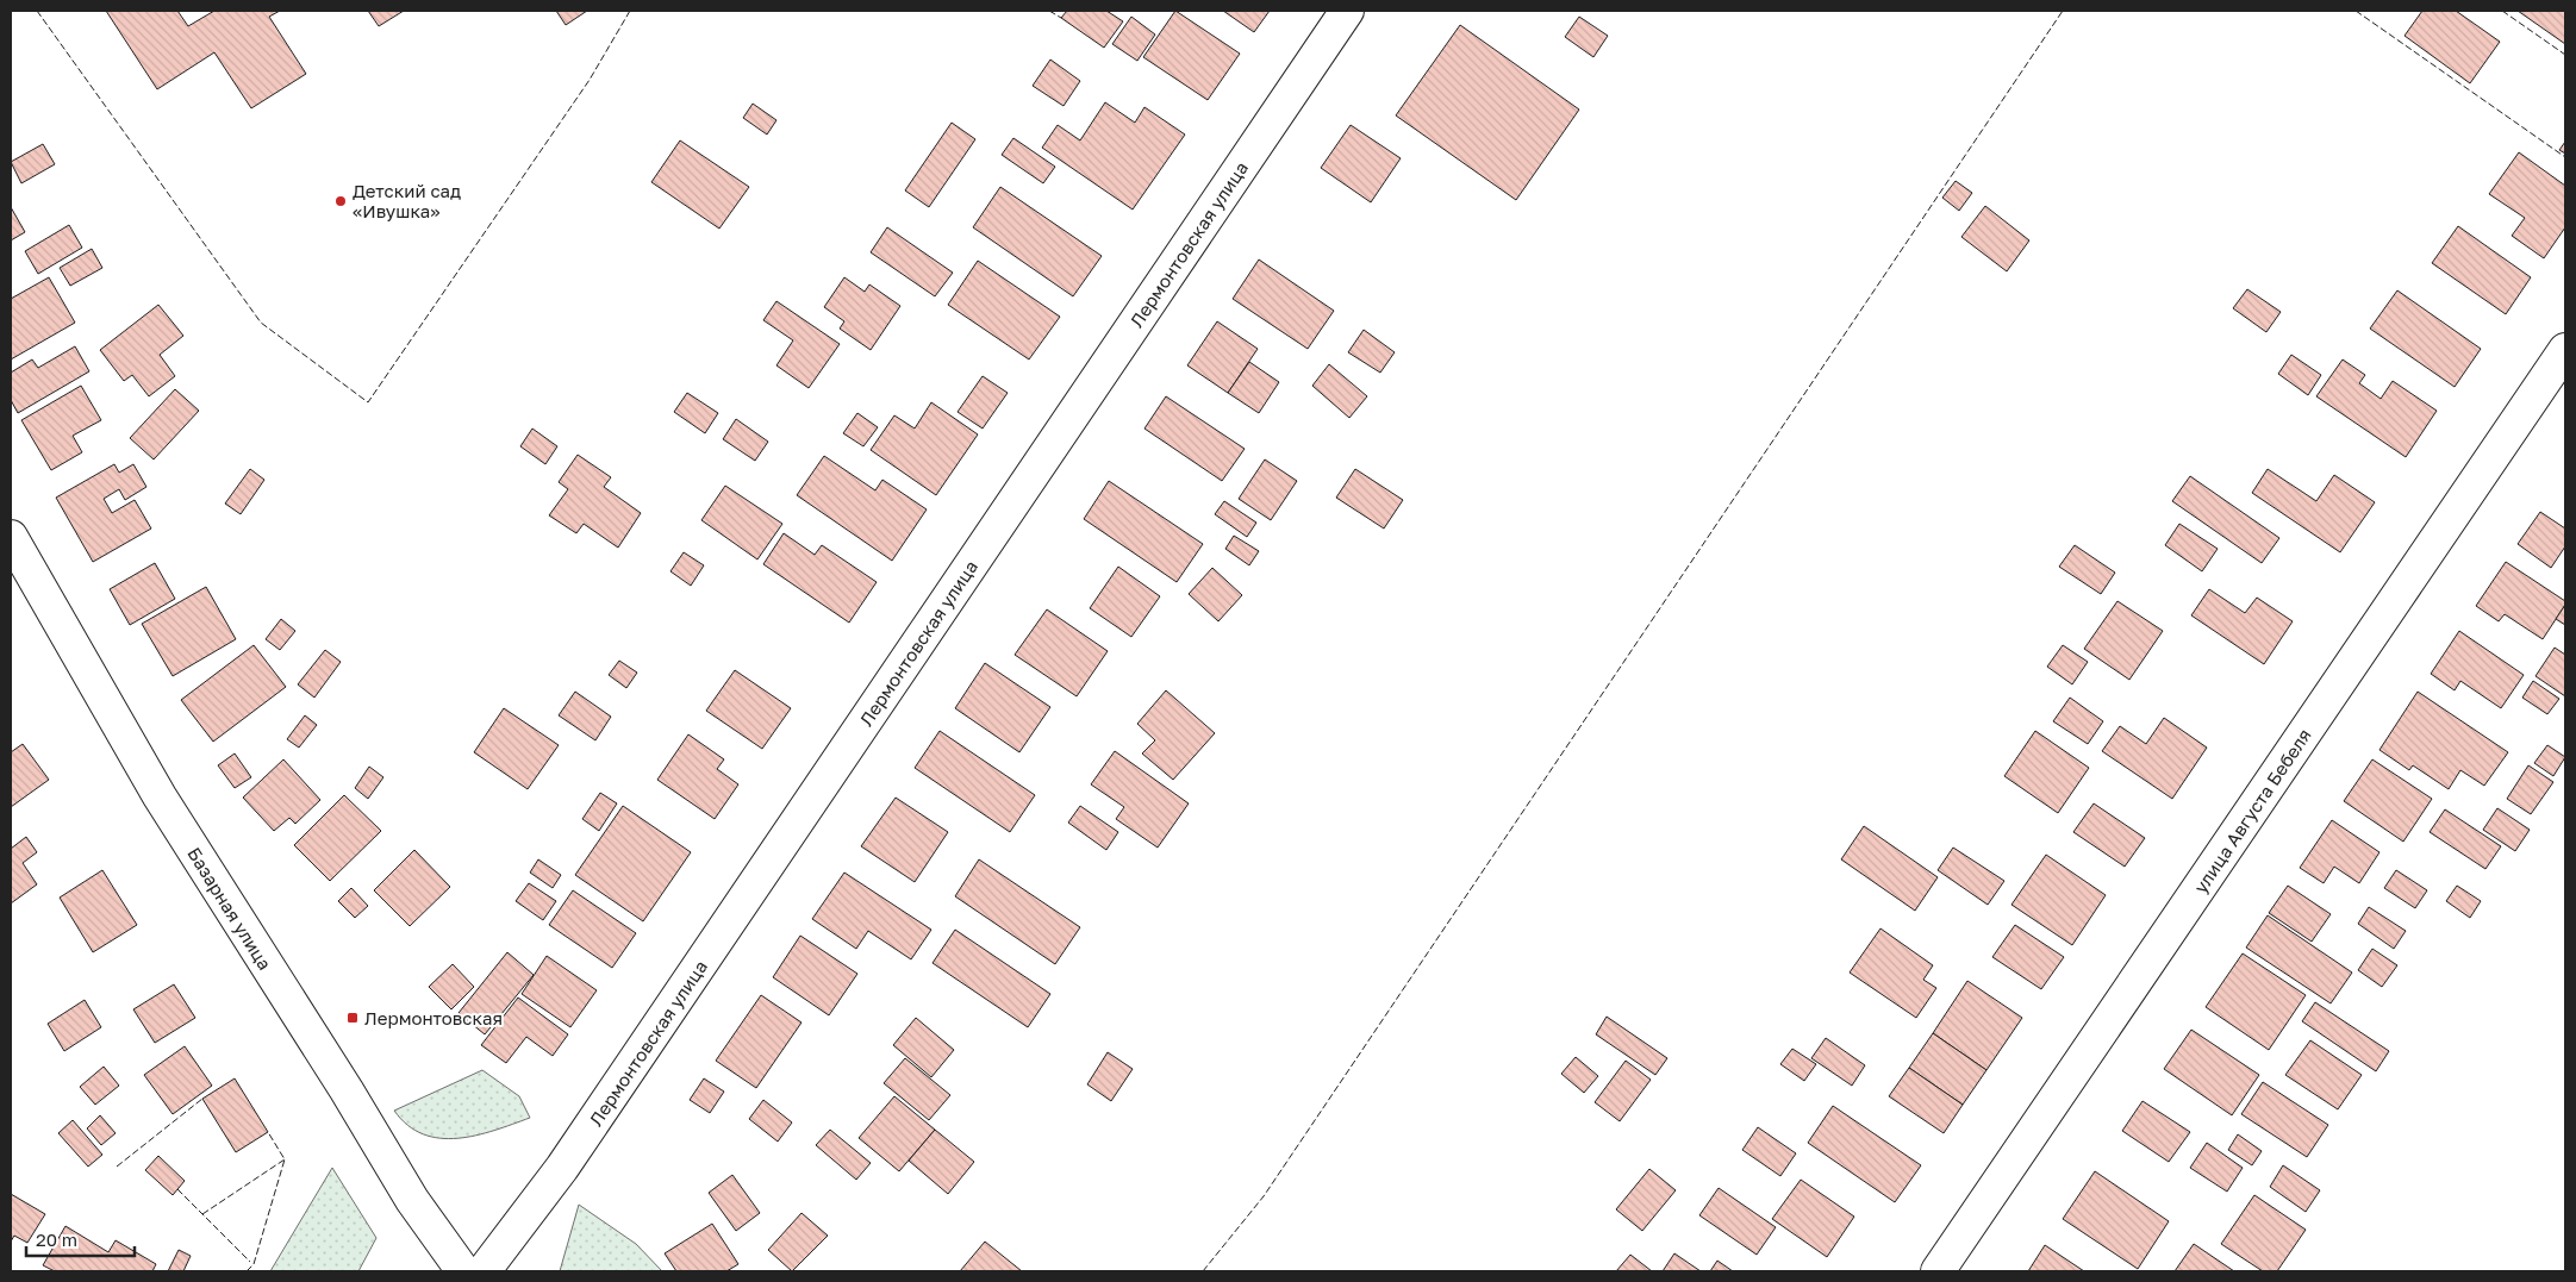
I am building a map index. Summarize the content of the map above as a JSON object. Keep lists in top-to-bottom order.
{
  "streets": {
    "main road": ["Лермонтовская улица", "улица Августа Бебеля", "Базарная улица"]
  },
  "places": {
    "other": ["Детский сад «Ивушка»"],
    "transit": ["Лермонтовская"]
  },
  "scale_bar": "20 m"
}
